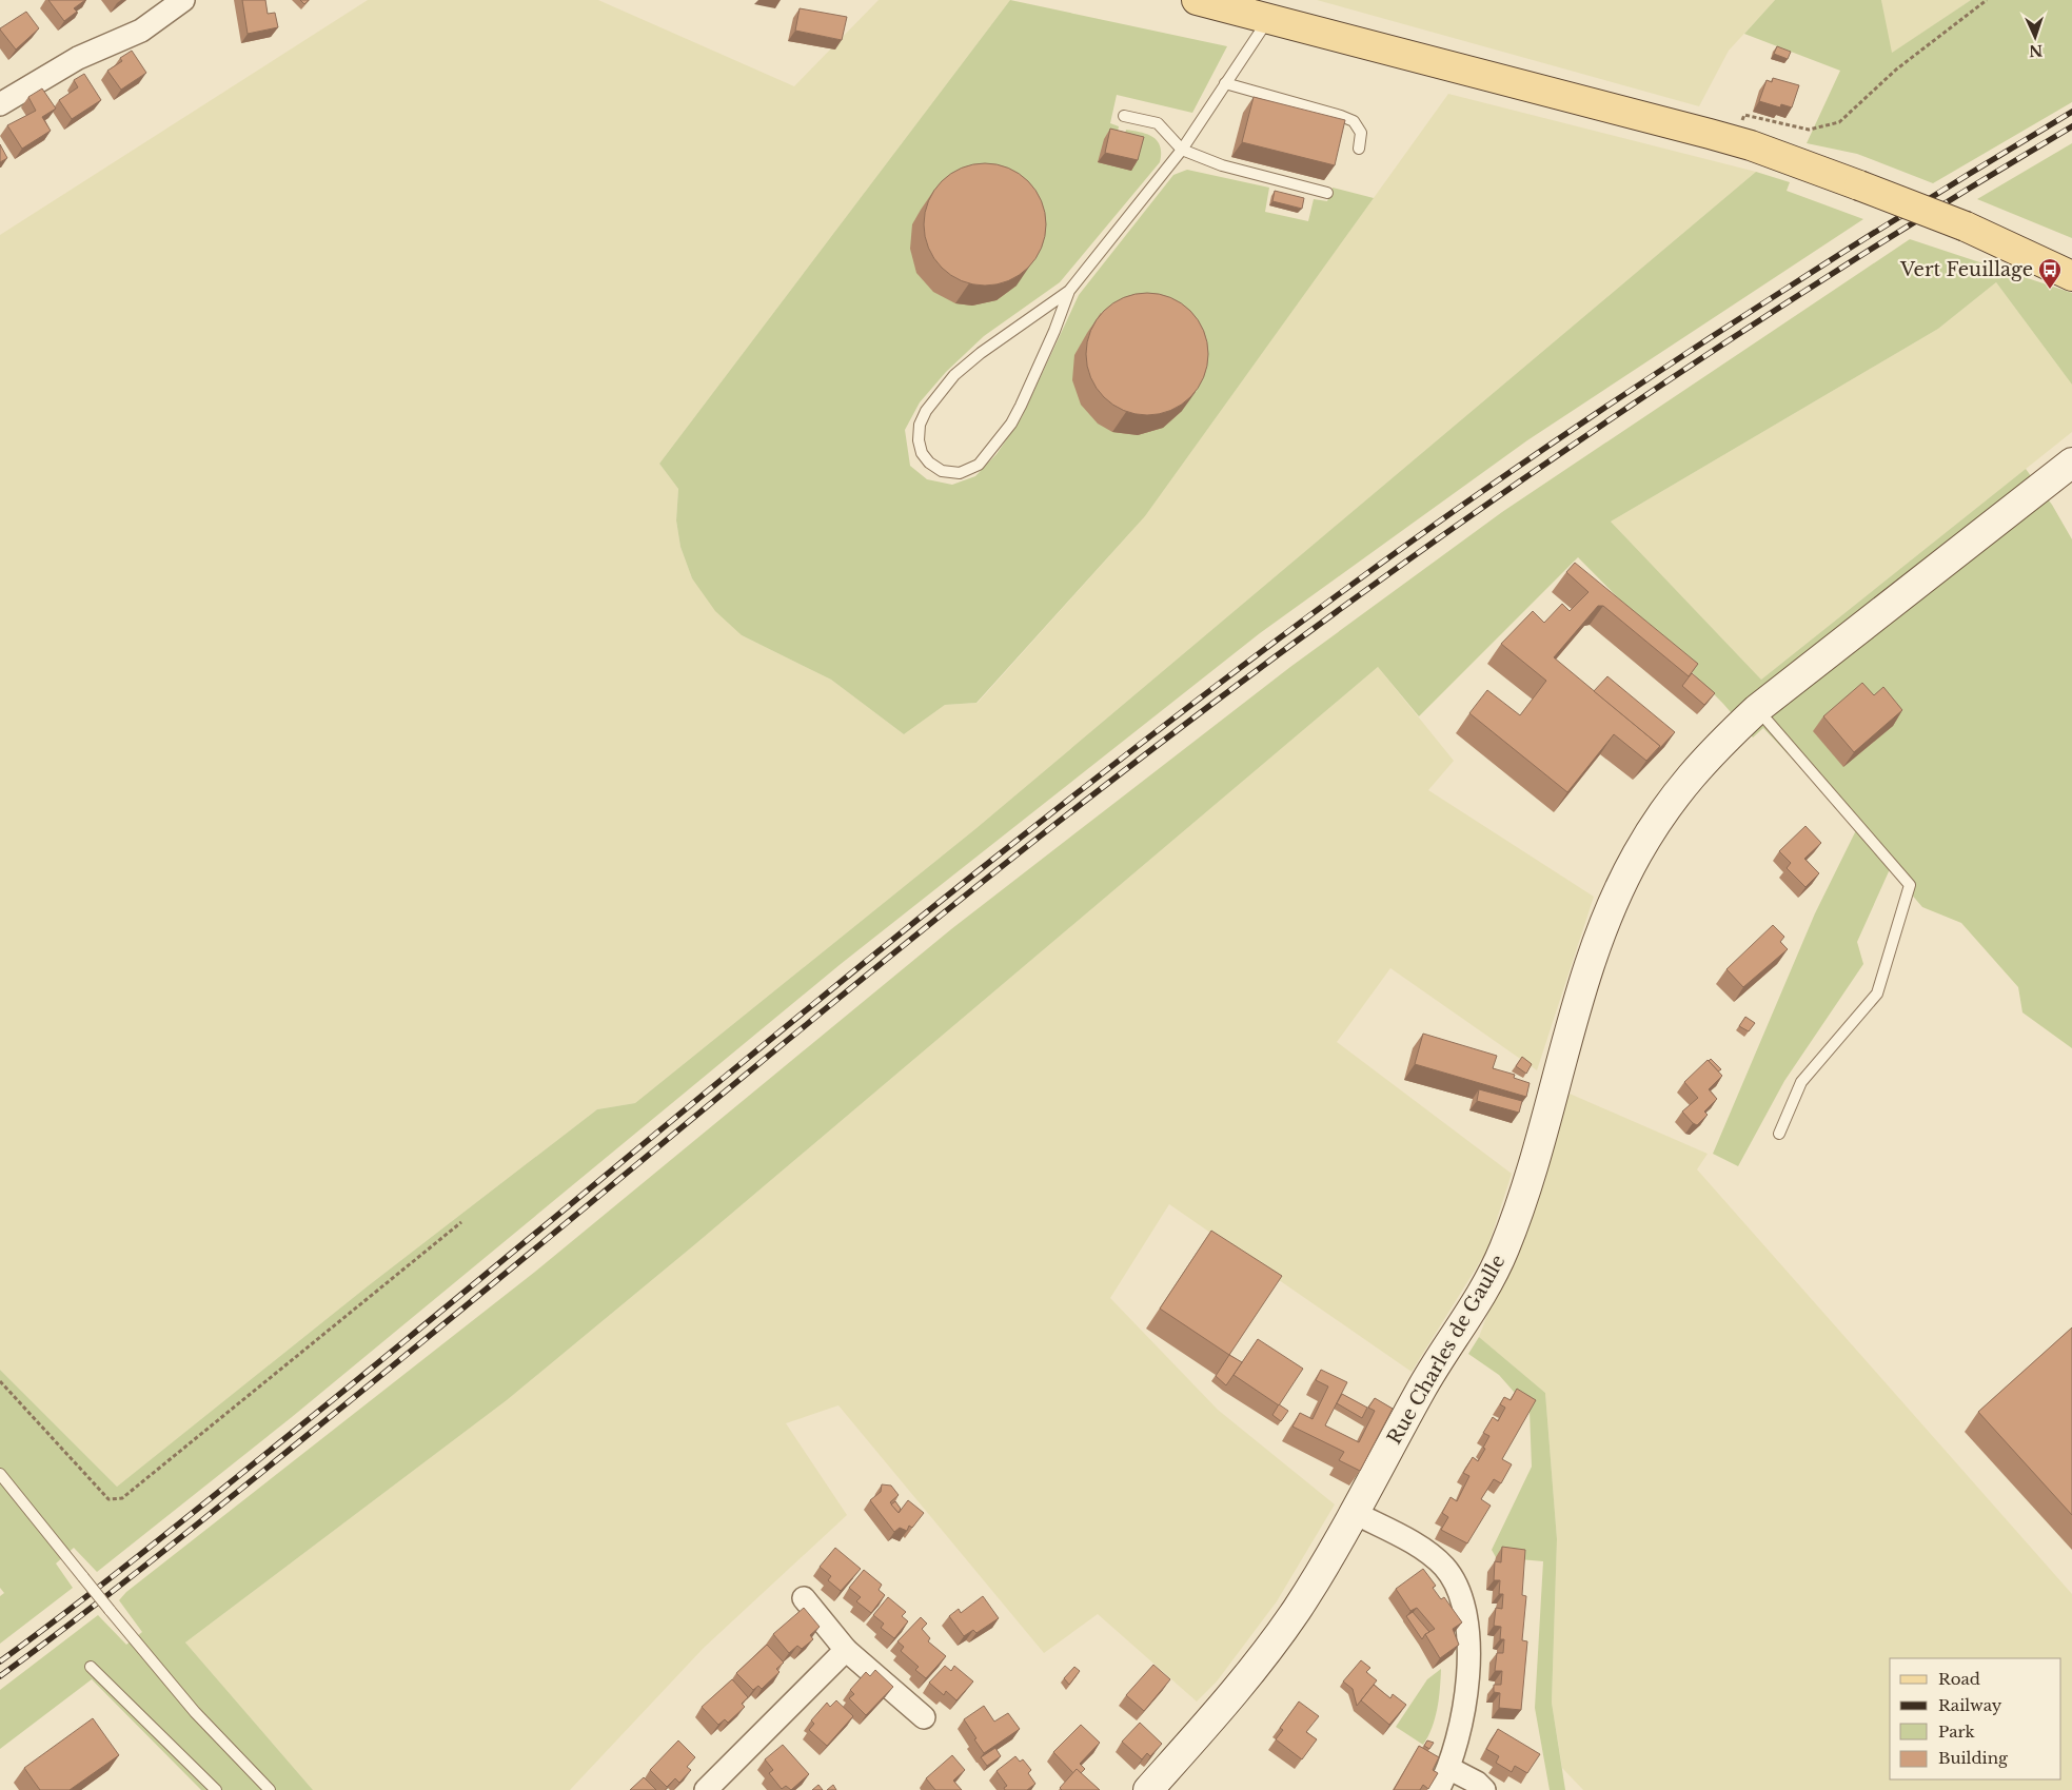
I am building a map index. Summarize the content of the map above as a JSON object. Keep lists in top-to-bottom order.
{
  "streets": {
    "street": ["Rue Charles de Gaulle"]
  },
  "places": {
    "bus stop": ["Vert Feuillage"]
  },
  "legend": [
    "Road",
    "Railway",
    "Park",
    "Building"
  ],
  "north": "bottom"
}
